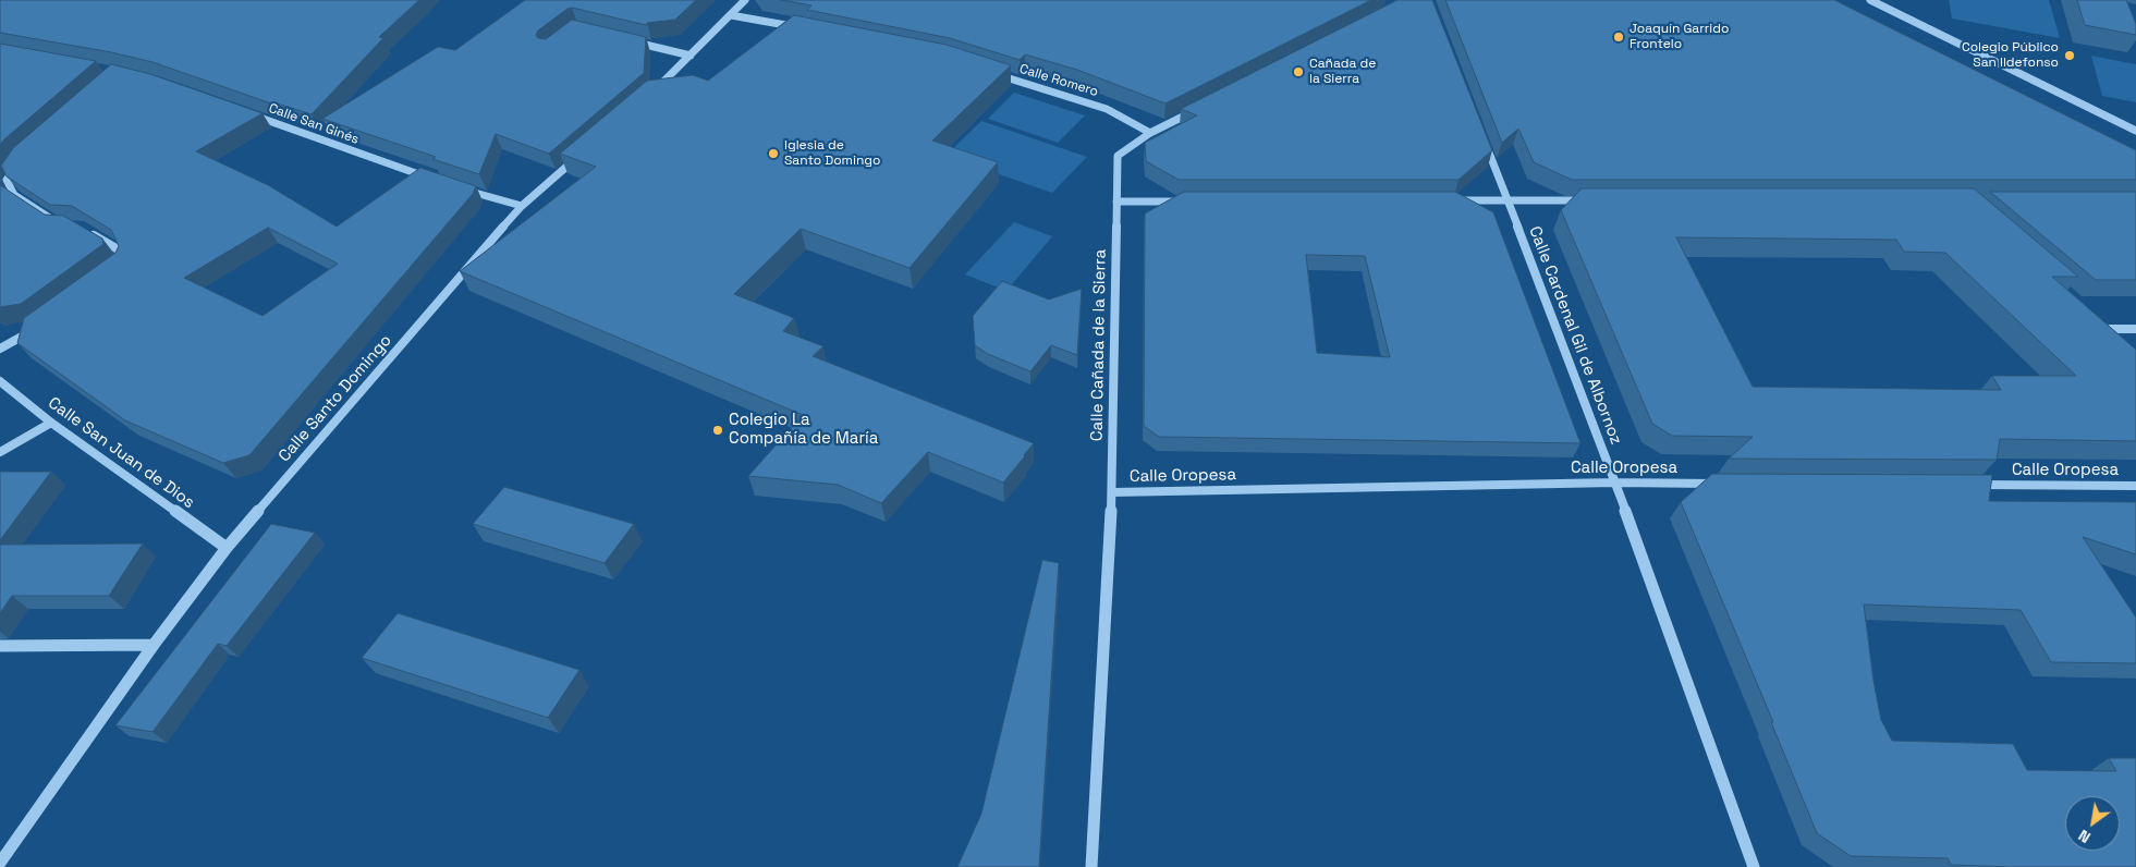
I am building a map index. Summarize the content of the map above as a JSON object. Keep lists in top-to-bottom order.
{
  "streets": {
    "street": [
      "Calle Romero",
      "Calle San Ginés",
      "Calle Cardenal Gil de Albornoz",
      "Calle Cañada de la Sierra",
      "Calle Santo Domingo",
      "Calle San Juan de Dios",
      "Calle Oropesa"
    ]
  },
  "crossings": [
    ["Calle Romero", "Calle Cañada de la Sierra"],
    ["Calle Cardenal Gil de Albornoz", "Calle Oropesa"],
    ["Calle Cañada de la Sierra", "Calle Oropesa"],
    ["Calle Santo Domingo", "Calle San Juan de Dios"]
  ],
  "places": [
    "Joaquín Garrido Frontelo",
    "Colegio Público San Ildefonso",
    "Cañada de la Sierra",
    "Iglesia de Santo Domingo",
    "Colegio La Compañía de María"
  ],
  "north": "bottom left"
}
